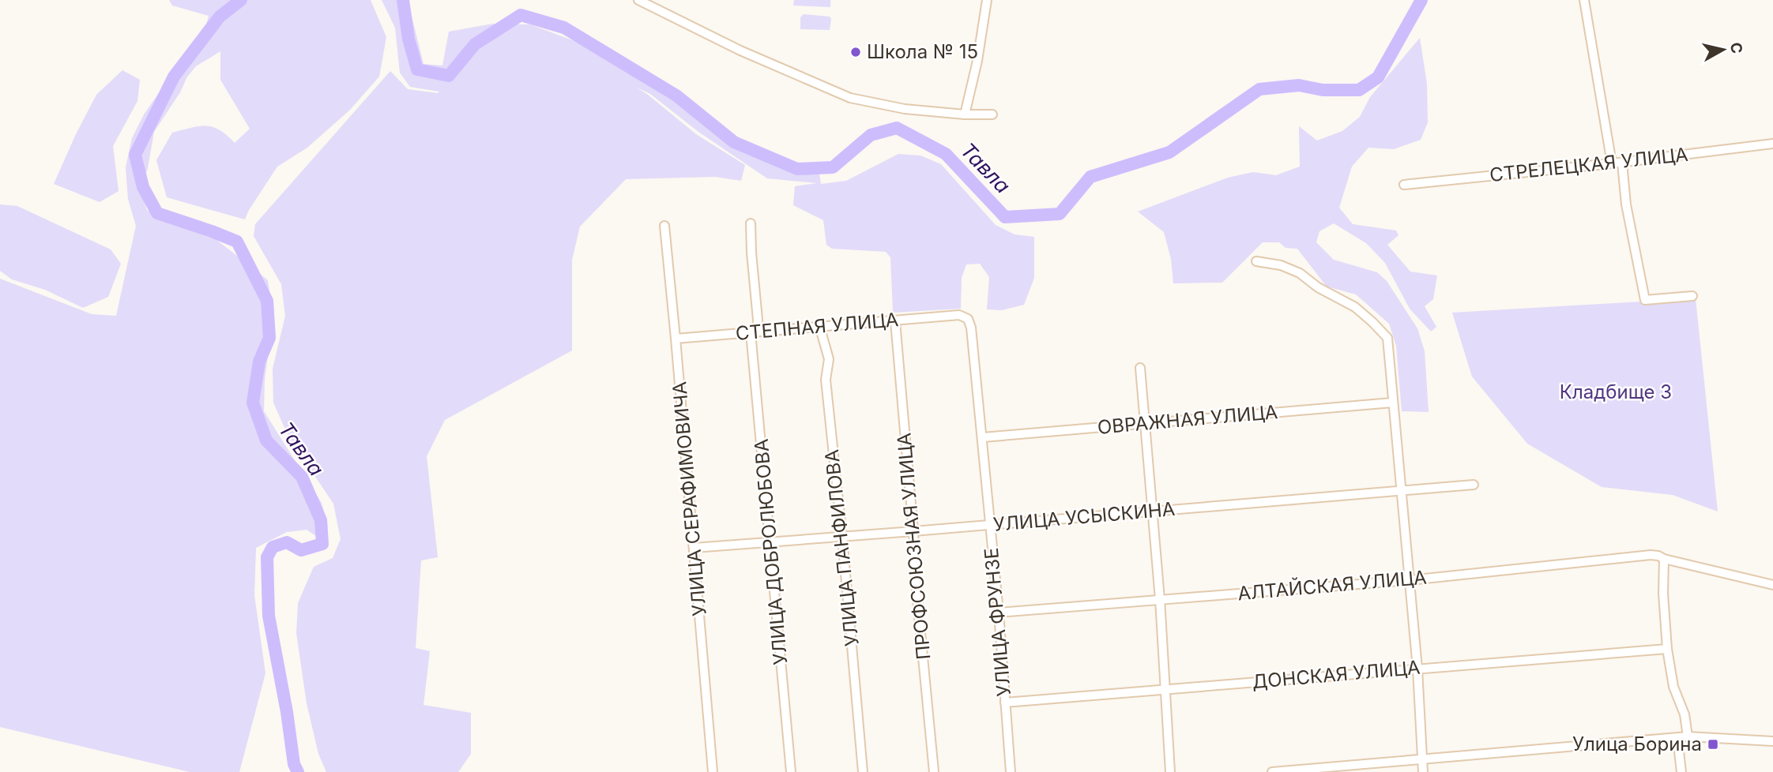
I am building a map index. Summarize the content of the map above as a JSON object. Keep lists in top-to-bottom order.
{
  "streets": {
    "street": [
      "СТРЕЛЕЦКАЯ УЛИЦА",
      "СТЕПНАЯ УЛИЦА",
      "ОВРАЖНАЯ УЛИЦА",
      "УЛИЦА СЕРАФИМОВИЧА",
      "УЛИЦА УСЫСКИНА",
      "ПРОФСОЮЗНАЯ УЛИЦА",
      "УЛИЦА ПАНФИЛОВА",
      "УЛИЦА ДОБРОЛЮБОВА",
      "АЛТАЙСКАЯ УЛИЦА",
      "УЛИЦА ФРУНЗЕ",
      "ДОНСКАЯ УЛИЦА"
    ]
  },
  "crossings": [
    ["СТЕПНАЯ УЛИЦА", "УЛИЦА СЕРАФИМОВИЧА"],
    ["СТЕПНАЯ УЛИЦА", "ПРОФСОЮЗНАЯ УЛИЦА"],
    ["СТЕПНАЯ УЛИЦА", "УЛИЦА ПАНФИЛОВА"],
    ["СТЕПНАЯ УЛИЦА", "УЛИЦА ДОБРОЛЮБОВА"],
    ["СТЕПНАЯ УЛИЦА", "УЛИЦА ФРУНЗЕ"],
    ["ОВРАЖНАЯ УЛИЦА", "УЛИЦА ФРУНЗЕ"],
    ["УЛИЦА СЕРАФИМОВИЧА", "УЛИЦА УСЫСКИНА"],
    ["УЛИЦА УСЫСКИНА", "ПРОФСОЮЗНАЯ УЛИЦА"],
    ["УЛИЦА УСЫСКИНА", "УЛИЦА ПАНФИЛОВА"],
    ["УЛИЦА УСЫСКИНА", "УЛИЦА ДОБРОЛЮБОВА"],
    ["УЛИЦА УСЫСКИНА", "УЛИЦА ФРУНЗЕ"],
    ["АЛТАЙСКАЯ УЛИЦА", "УЛИЦА ФРУНЗЕ"],
    ["УЛИЦА ФРУНЗЕ", "ДОНСКАЯ УЛИЦА"]
  ],
  "water": ["Тавла"],
  "parks": ["Кладбище 3"],
  "places": {
    "other": ["Школа № 15"],
    "transit": ["Улица Борина"]
  },
  "north": "right"
}
